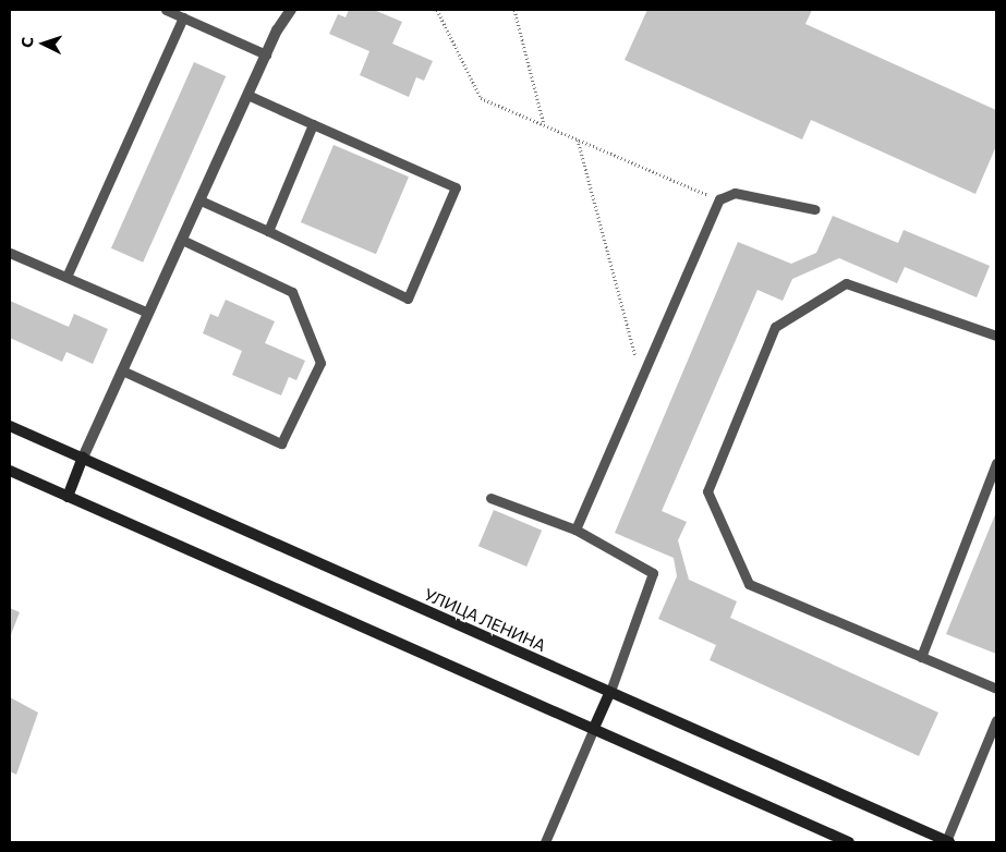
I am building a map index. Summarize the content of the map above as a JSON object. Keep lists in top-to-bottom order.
{
  "streets": {
    "main road": ["УЛИЦА ЛЕНИНА"]
  },
  "north": "left"
}
